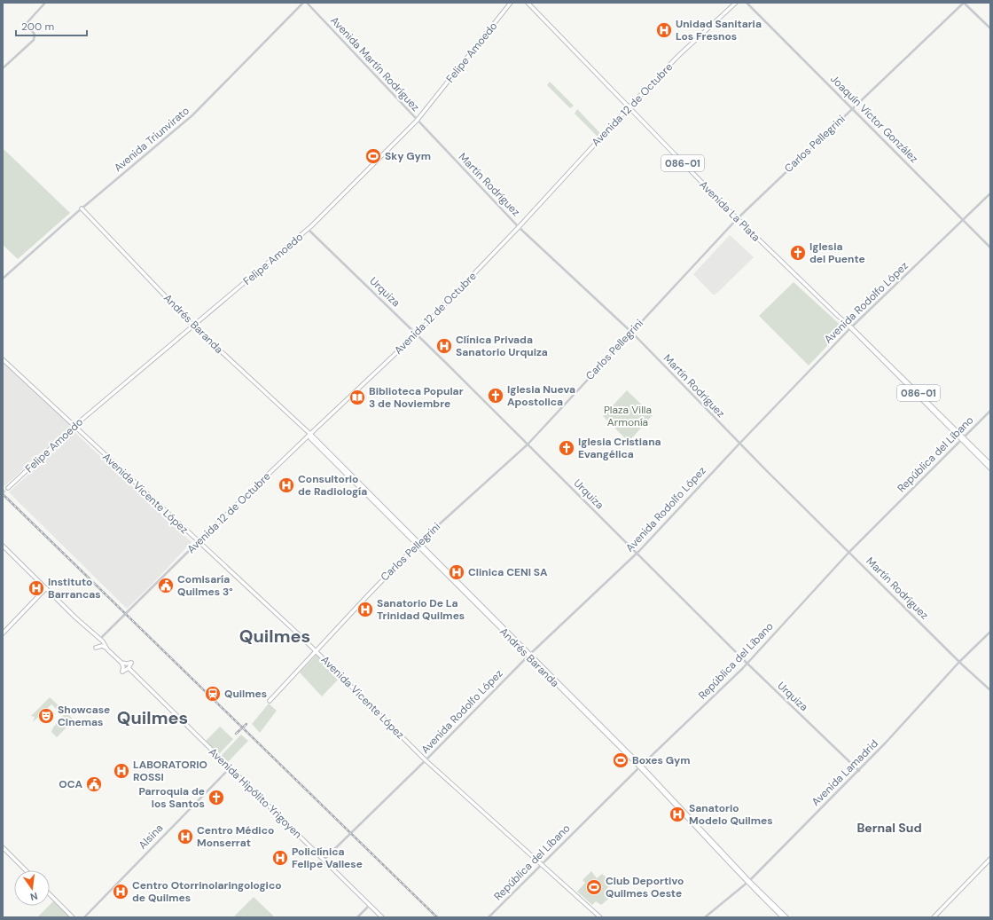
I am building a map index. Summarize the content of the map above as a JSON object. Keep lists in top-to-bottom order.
{
  "streets": {
    "main road": [
      "Felipe Amoedo",
      "Avenida 12 de Octubre",
      "Carlos Pellegrini",
      "086-01",
      "Avenida La Plata",
      "Andrés Baranda",
      "Avenida Vicente López",
      "Avenida Hipólito Yrigoyen"
    ],
    "street": [
      "Avenida Martín Rodríguez",
      "Joaquín Víctor González",
      "Avenida Triunvirato",
      "Martín Rodríguez",
      "Urquiza",
      "Avenida Rodolfo López",
      "República del Líbano",
      "Avenida Lamadrid",
      "Alsina"
    ]
  },
  "crossings": [
    ["Felipe Amoedo", "Avenida Martín Rodríguez"],
    ["Felipe Amoedo", "Martín Rodríguez"],
    ["Felipe Amoedo", "Urquiza"],
    ["Felipe Amoedo", "Andrés Baranda"],
    ["Felipe Amoedo", "Avenida Vicente López"],
    ["Avenida Martín Rodríguez", "Martín Rodríguez"],
    ["Avenida 12 de Octubre", "Martín Rodríguez"],
    ["Avenida 12 de Octubre", "Avenida La Plata"],
    ["Avenida 12 de Octubre", "Urquiza"],
    ["Avenida 12 de Octubre", "Andrés Baranda"],
    ["Avenida 12 de Octubre", "Avenida Vicente López"],
    ["Joaquín Víctor González", "Carlos Pellegrini"],
    ["Joaquín Víctor González", "Avenida Rodolfo López"],
    ["Avenida Triunvirato", "Andrés Baranda"],
    ["Carlos Pellegrini", "Martín Rodríguez"],
    ["Carlos Pellegrini", "Avenida La Plata"],
    ["Carlos Pellegrini", "Urquiza"],
    ["Carlos Pellegrini", "Andrés Baranda"],
    ["Carlos Pellegrini", "Avenida Vicente López"],
    ["Martín Rodríguez", "Avenida Rodolfo López"],
    ["Martín Rodríguez", "República del Líbano"],
    ["Martín Rodríguez", "Avenida Lamadrid"],
    ["Avenida La Plata", "Avenida Rodolfo López"],
    ["Avenida La Plata", "República del Líbano"],
    ["Urquiza", "Avenida Rodolfo López"],
    ["Urquiza", "República del Líbano"],
    ["Urquiza", "Avenida Lamadrid"],
    ["Avenida Rodolfo López", "Andrés Baranda"],
    ["Avenida Rodolfo López", "Avenida Vicente López"],
    ["Avenida Rodolfo López", "Avenida Hipólito Yrigoyen"],
    ["Andrés Baranda", "República del Líbano"],
    ["Andrés Baranda", "Avenida Lamadrid"],
    ["República del Líbano", "Avenida Vicente López"],
    ["Avenida Hipólito Yrigoyen", "Alsina"]
  ],
  "districts": ["Quilmes", "Quilmes", "Bernal Sud"],
  "parks": ["Plaza Villa Armonía"],
  "places": {
    "hospital": [
      "Unidad Sanitaria Los Fresnos",
      "Clínica Privada Sanatorio Urquiza",
      "Consultorio de Radiología",
      "Clinica CENI SA",
      "Instituto Barrancas",
      "Sanatorio De La Trinidad Quilmes",
      "LABORATORIO ROSSI",
      "Sanatorio Modelo Quilmes",
      "Centro Médico Monserrat",
      "Policlínica Felipe Vallese",
      "Centro Otorrinolaringologico de Quilmes"
    ],
    "sports": ["Sky Gym", "Boxes Gym", "Club Deportivo Quilmes Oeste"],
    "church": [
      "Iglesia del Puente",
      "Iglesia Nueva Apostolica",
      "Iglesia Cristiana Evangélica",
      "Parroquia de los Santos"
    ],
    "library": ["Biblioteca Popular 3 de Noviembre"],
    "public building": ["Comisaría Quilmes 3°", "OCA"],
    "station": ["Quilmes"],
    "theatre": ["Showcase Cinemas"]
  },
  "scale_bar": "200 m",
  "north": "bottom"
}
